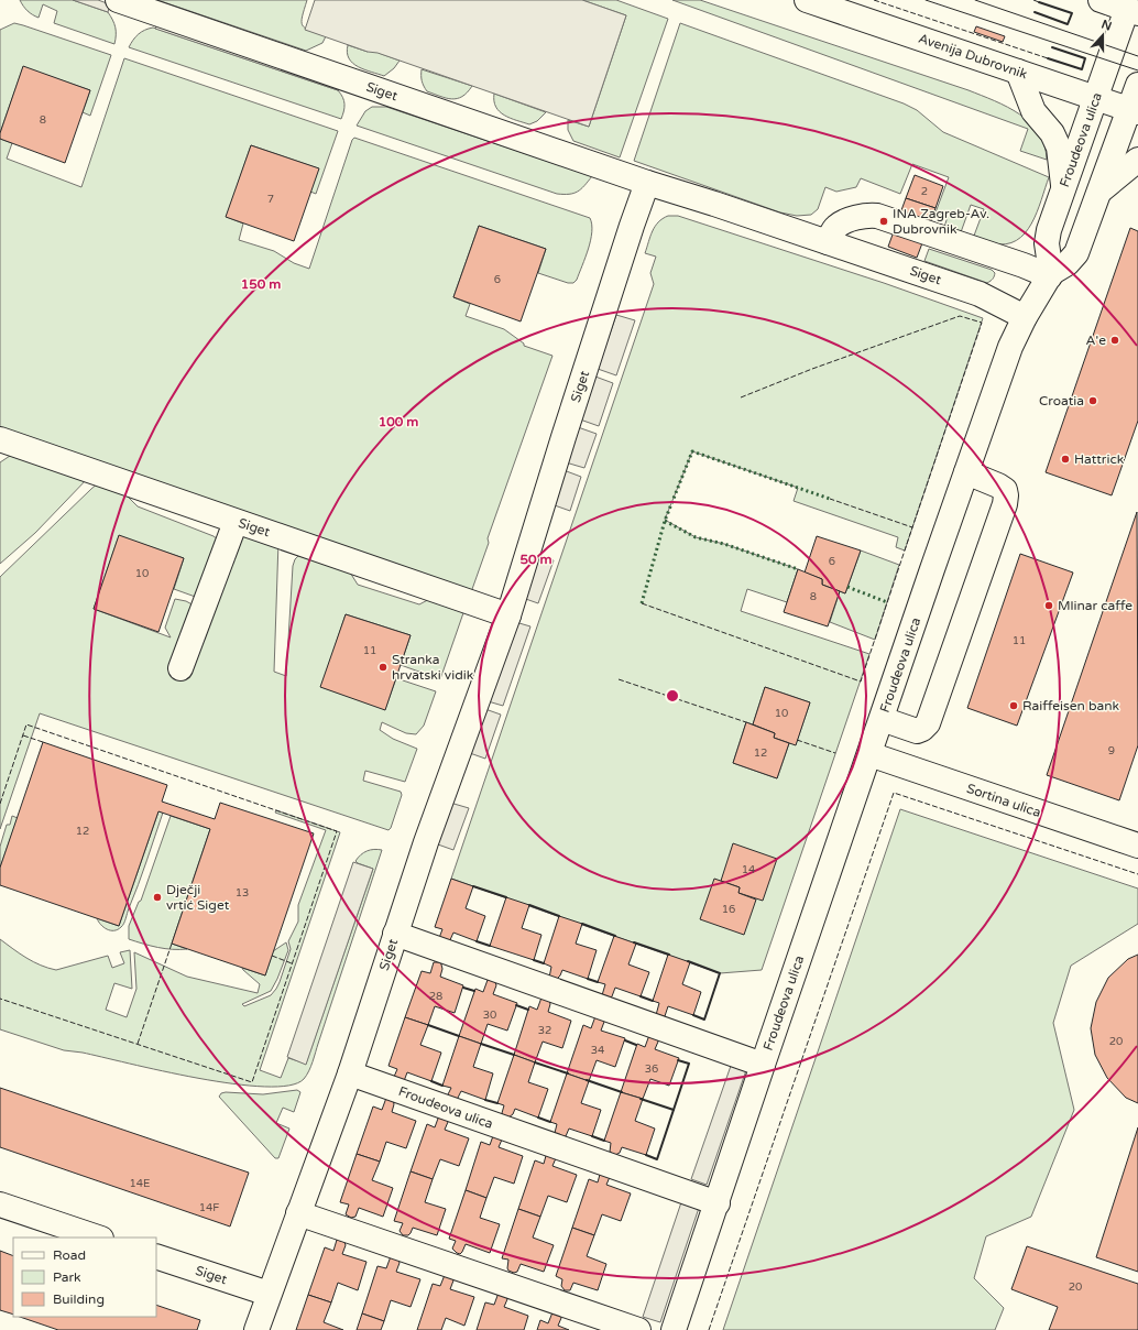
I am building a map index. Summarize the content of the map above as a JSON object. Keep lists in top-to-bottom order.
{
  "streets": {
    "street": [
      "Avenija Dubrovnik",
      "Siget",
      "Froudeova ulica",
      "Sortina ulica"
    ]
  },
  "crossings": [
    ["Avenija Dubrovnik", "Froudeova ulica"],
    ["Siget", "Froudeova ulica"],
    ["Froudeova ulica", "Sortina ulica"]
  ],
  "places": [
    "INA Zagreb-Av. Dubrovnik",
    "A'e",
    "Croatia",
    "Hattrick",
    "Mlinar caffe",
    "Stranka hrvatski vidik",
    "Raiffeisen bank",
    "Dječji vrtić Siget"
  ],
  "house_numbers": [
    "8",
    "2",
    "7",
    "6",
    "6",
    "10",
    "8",
    "11",
    "11",
    "10",
    "9",
    "12",
    "12",
    "14",
    "13",
    "16",
    "28",
    "30",
    "32",
    "20",
    "34",
    "36",
    "14E",
    "14F",
    "20"
  ],
  "legend": ["Road", "Park", "Building"],
  "north": "top",
  "rings": ["150 m", "100 m", "50 m"]
}
